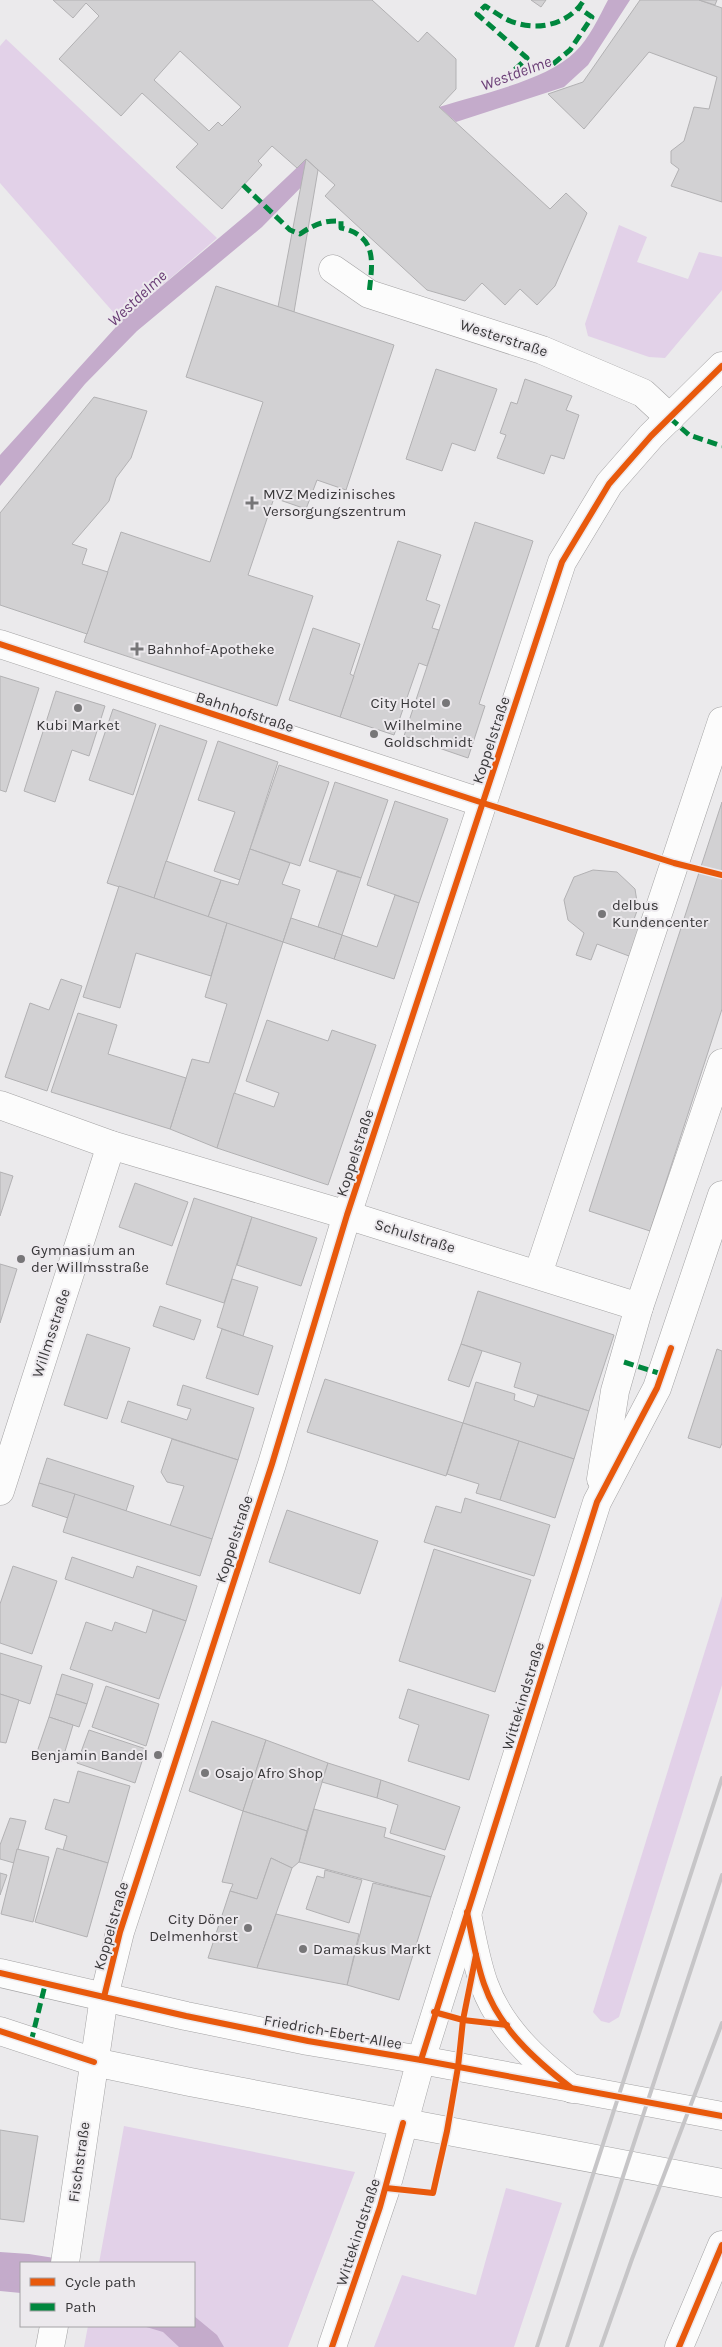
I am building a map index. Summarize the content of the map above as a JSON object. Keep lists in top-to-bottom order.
{
  "streets": {
    "street": [
      "Westerstraße",
      "Bahnhofstraße",
      "Koppelstraße",
      "Schulstraße",
      "Willmsstraße",
      "Wittekindstraße",
      "Friedrich-Ebert-Allee",
      "Fischstraße"
    ]
  },
  "crossings": [
    ["Westerstraße", "Koppelstraße"],
    ["Bahnhofstraße", "Koppelstraße"],
    ["Koppelstraße", "Schulstraße"],
    ["Koppelstraße", "Friedrich-Ebert-Allee"],
    ["Koppelstraße", "Fischstraße"],
    ["Schulstraße", "Willmsstraße"],
    ["Wittekindstraße", "Friedrich-Ebert-Allee"]
  ],
  "water": ["Westdelme"],
  "places": {
    "health": ["MVZ Medizinisches Versorgungszentrum", "Bahnhof-Apotheke"],
    "other": [
      "City Hotel",
      "Kubi Market",
      "Wilhelmine Goldschmidt",
      "delbus Kundencenter",
      "Gymnasium an der Willmsstraße",
      "Benjamin Bandel",
      "Osajo Afro Shop",
      "City Döner Delmenhorst",
      "Damaskus Markt"
    ]
  },
  "legend": ["Cycle path", "Path"]
}
